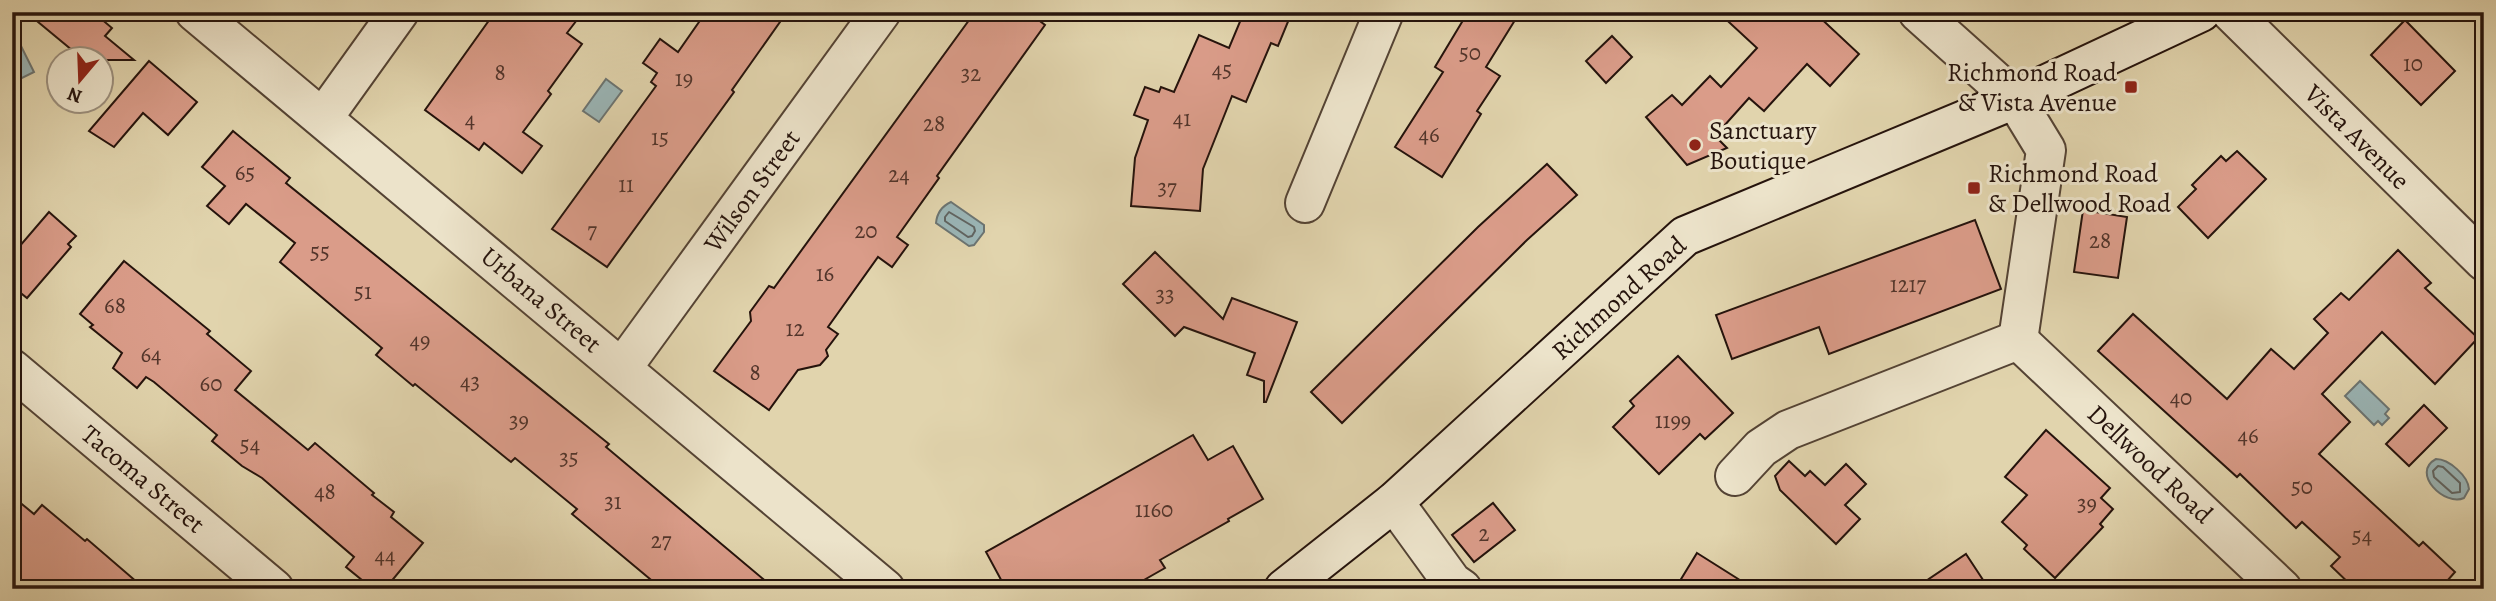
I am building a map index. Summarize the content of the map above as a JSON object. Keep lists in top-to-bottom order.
{
  "streets": {
    "street": [
      "Vista Avenue",
      "Wilson Street",
      "Richmond Road",
      "Urbana Street",
      "Dellwood Road",
      "Tacoma Street"
    ]
  },
  "crossings": [
    ["Wilson Street", "Urbana Street"]
  ],
  "places": {
    "transit": ["Richmond Road & Vista Avenue", "Richmond Road & Dellwood Road"],
    "other": ["Sanctuary Boutique"]
  },
  "house_numbers": [
    "50",
    "10",
    "45",
    "8",
    "32",
    "19",
    "41",
    "4",
    "28",
    "46",
    "15",
    "65",
    "24",
    "11",
    "37",
    "7",
    "20",
    "28",
    "55",
    "16",
    "1217",
    "51",
    "33",
    "68",
    "12",
    "49",
    "64",
    "8",
    "43",
    "60",
    "40",
    "39",
    "1199",
    "46",
    "54",
    "35",
    "50",
    "48",
    "31",
    "39",
    "1160",
    "2",
    "54",
    "27",
    "44"
  ],
  "north": "bottom"
}
